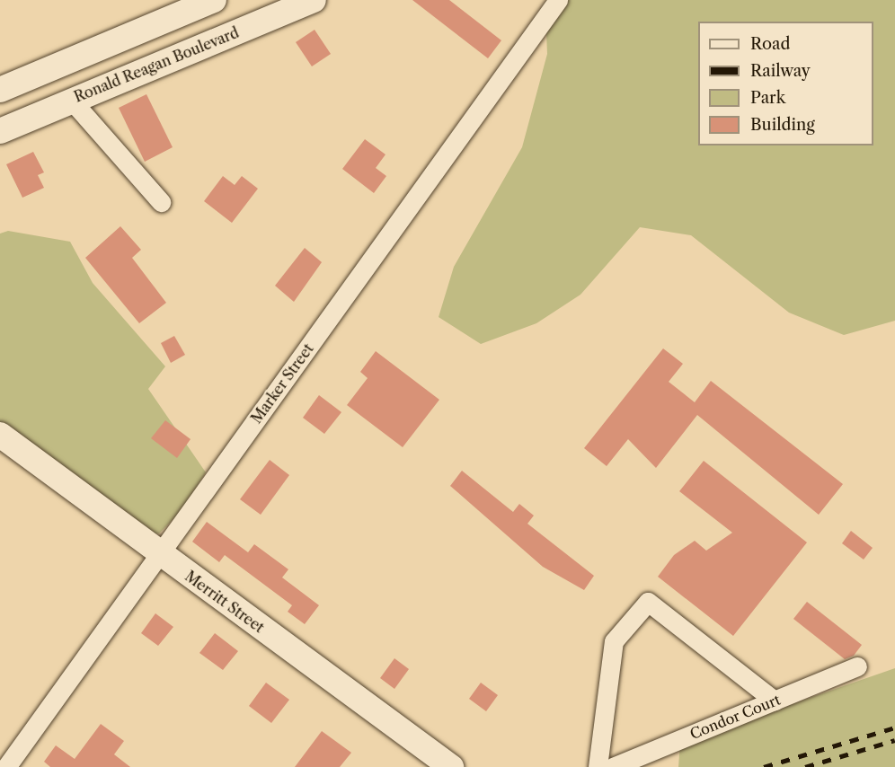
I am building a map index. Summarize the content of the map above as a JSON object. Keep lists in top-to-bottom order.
{
  "streets": {
    "main road": ["Ronald Reagan Boulevard", "Merritt Street"],
    "street": ["Marker Street", "Condor Court"]
  },
  "crossings": [
    ["Marker Street", "Merritt Street"]
  ],
  "legend": [
    "Road",
    "Railway",
    "Park",
    "Building"
  ]
}
